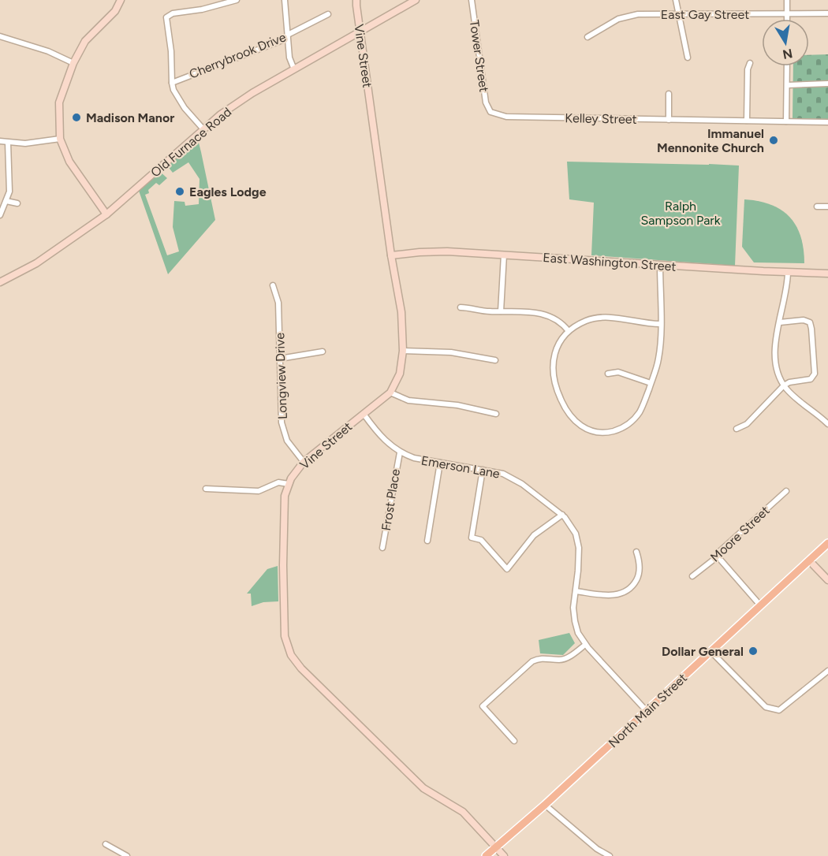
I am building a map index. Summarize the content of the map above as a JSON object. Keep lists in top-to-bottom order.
{
  "streets": {
    "main road": ["North Main Street"],
    "street": [
      "East Gay Street",
      "Cherrybrook Drive",
      "Vine Street",
      "Tower Street",
      "Kelley Street",
      "Old Furnace Road",
      "East Washington Street",
      "Longview Drive",
      "Emerson Lane",
      "Frost Place",
      "Moore Street"
    ]
  },
  "crossings": [
    ["Vine Street", "Old Furnace Road"],
    ["Vine Street", "East Washington Street"],
    ["Vine Street", "Longview Drive"],
    ["Vine Street", "Emerson Lane"],
    ["Vine Street", "North Main Street"],
    ["Tower Street", "Kelley Street"],
    ["Emerson Lane", "Frost Place"],
    ["Emerson Lane", "North Main Street"]
  ],
  "parks": ["Ralph Sampson Park"],
  "places": [
    "Madison Manor",
    "Immanuel Mennonite Church",
    "Eagles Lodge",
    "Dollar General"
  ],
  "north": "bottom"
}
